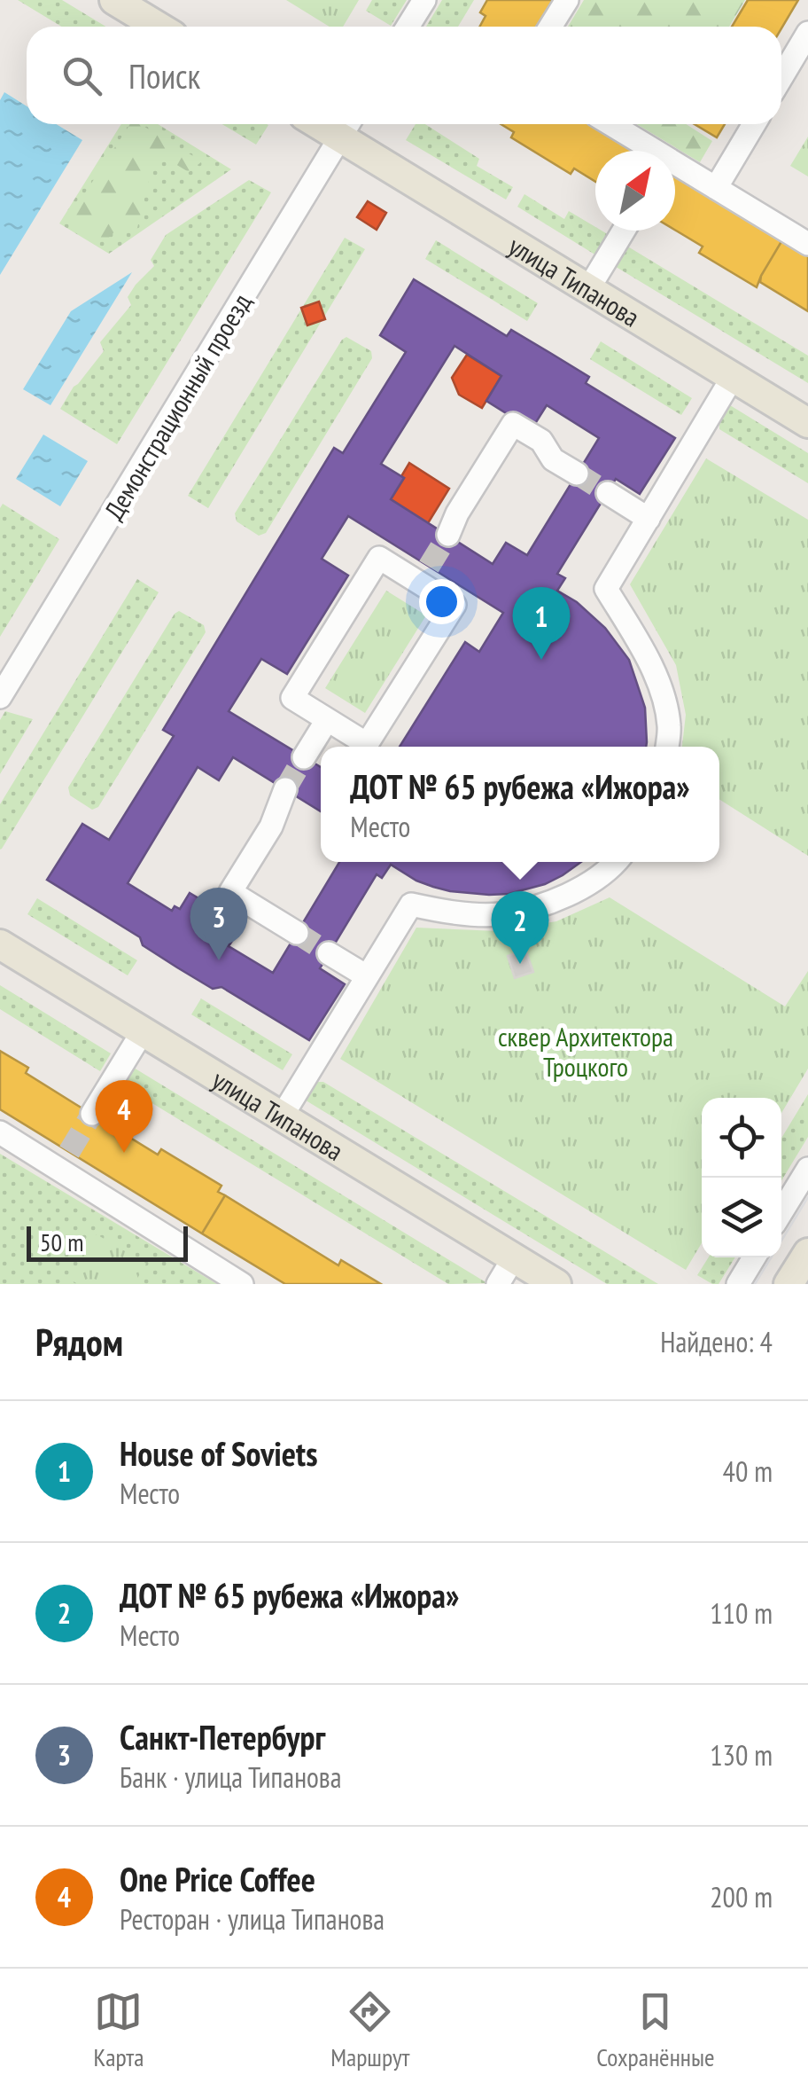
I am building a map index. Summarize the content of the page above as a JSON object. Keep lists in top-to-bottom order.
{
  "streets": {
    "main road": ["улица Типанова"],
    "street": ["Демонстрационный проезд"]
  },
  "crossings": [
    ["улица Типанова", "Демонстрационный проезд"]
  ],
  "parks": ["сквер Архитектора Троцкого"],
  "scale_bar": "50 m",
  "north": "top right",
  "page": {
    "search": "Поиск",
    "pins": [
      "1",
      "3",
      "2",
      "4"
    ],
    "popup": ["ДОТ № 65 рубежа «Ижора»", "Место"],
    "scale": "50 m",
    "heading": ["Рядом", "Найдено: 4"],
    "list": [
      {
        "mark": "1",
        "name": "House of Soviets",
        "note": "Место",
        "value": "40 m"
      },
      {
        "mark": "2",
        "name": "ДОТ № 65 рубежа «Ижора»",
        "note": "Место",
        "value": "110 m"
      },
      {
        "mark": "3",
        "name": "Санкт-Петербург",
        "note": "Банк · улица Типанова",
        "value": "130 m"
      },
      {
        "mark": "4",
        "name": "One Price Coffee",
        "note": "Ресторан · улица Типанова",
        "value": "200 m"
      }
    ],
    "nav": ["Карта", "Маршрут", "Сохранённые"]
  }
}
